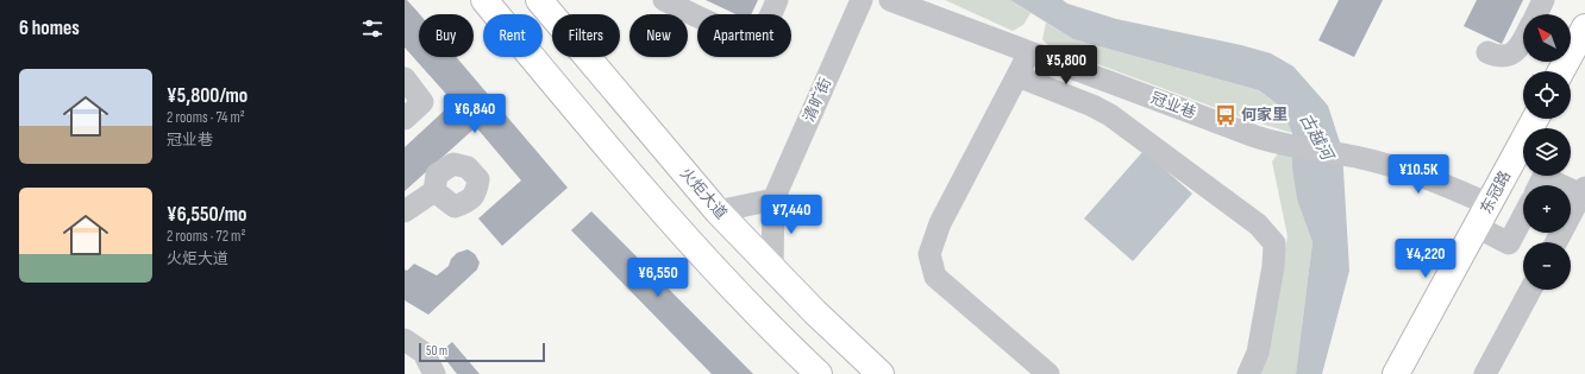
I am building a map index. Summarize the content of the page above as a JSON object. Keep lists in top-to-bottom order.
{
  "streets": {
    "main road": ["东冠路", "火炬大道"],
    "street": ["清旷街", "冠业巷"]
  },
  "crossings": [
    ["清旷街", "火炬大道"],
    ["冠业巷", "东冠路"]
  ],
  "water": ["古越河"],
  "places": {
    "bus stop": ["何家里"]
  },
  "scale_bar": "50 m",
  "north": "top left",
  "page": {
    "heading": "6 homes",
    "map_buttons": ["+", "−"],
    "chip": [
      "Buy",
      "Rent",
      "Filters",
      "New",
      "Apartment"
    ],
    "price": [
      "¥5,800",
      "¥6,840",
      "¥10.5K",
      "¥7,440",
      "¥4,220",
      "¥6,550"
    ],
    "list": [
      {
        "name": "¥5,800/mo",
        "note": "2 rooms · 74 m² · 冠业巷"
      },
      {
        "name": "¥6,550/mo",
        "note": "2 rooms · 72 m² · 火炬大道"
      }
    ],
    "scale": "50 m"
  }
}
